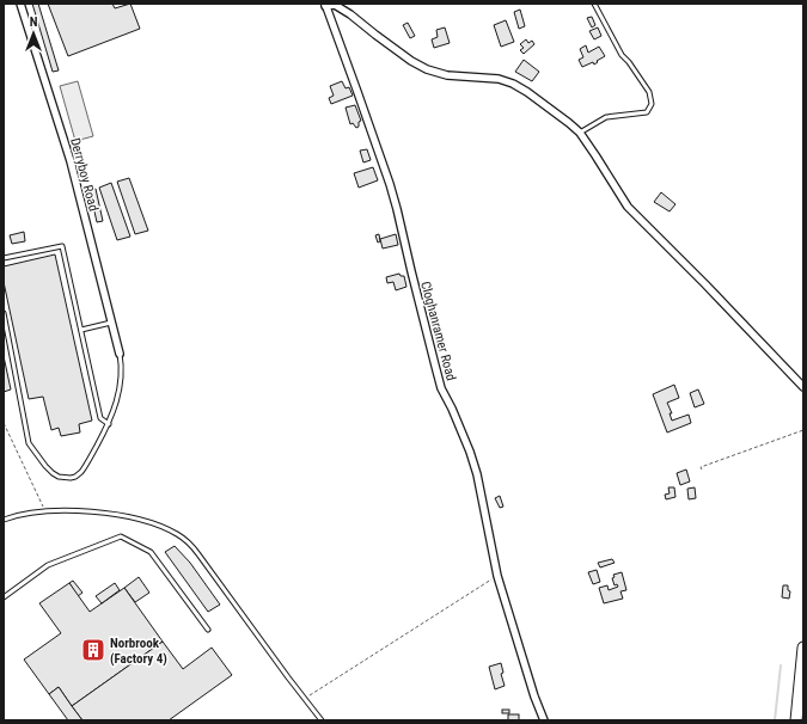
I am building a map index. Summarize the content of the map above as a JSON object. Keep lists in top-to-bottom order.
{
  "streets": {
    "street": ["Derryboy Road", "Cloghanramer Road"]
  },
  "places": {
    "building": ["Norbrook (Factory 4)"]
  },
  "north": "top"
}
